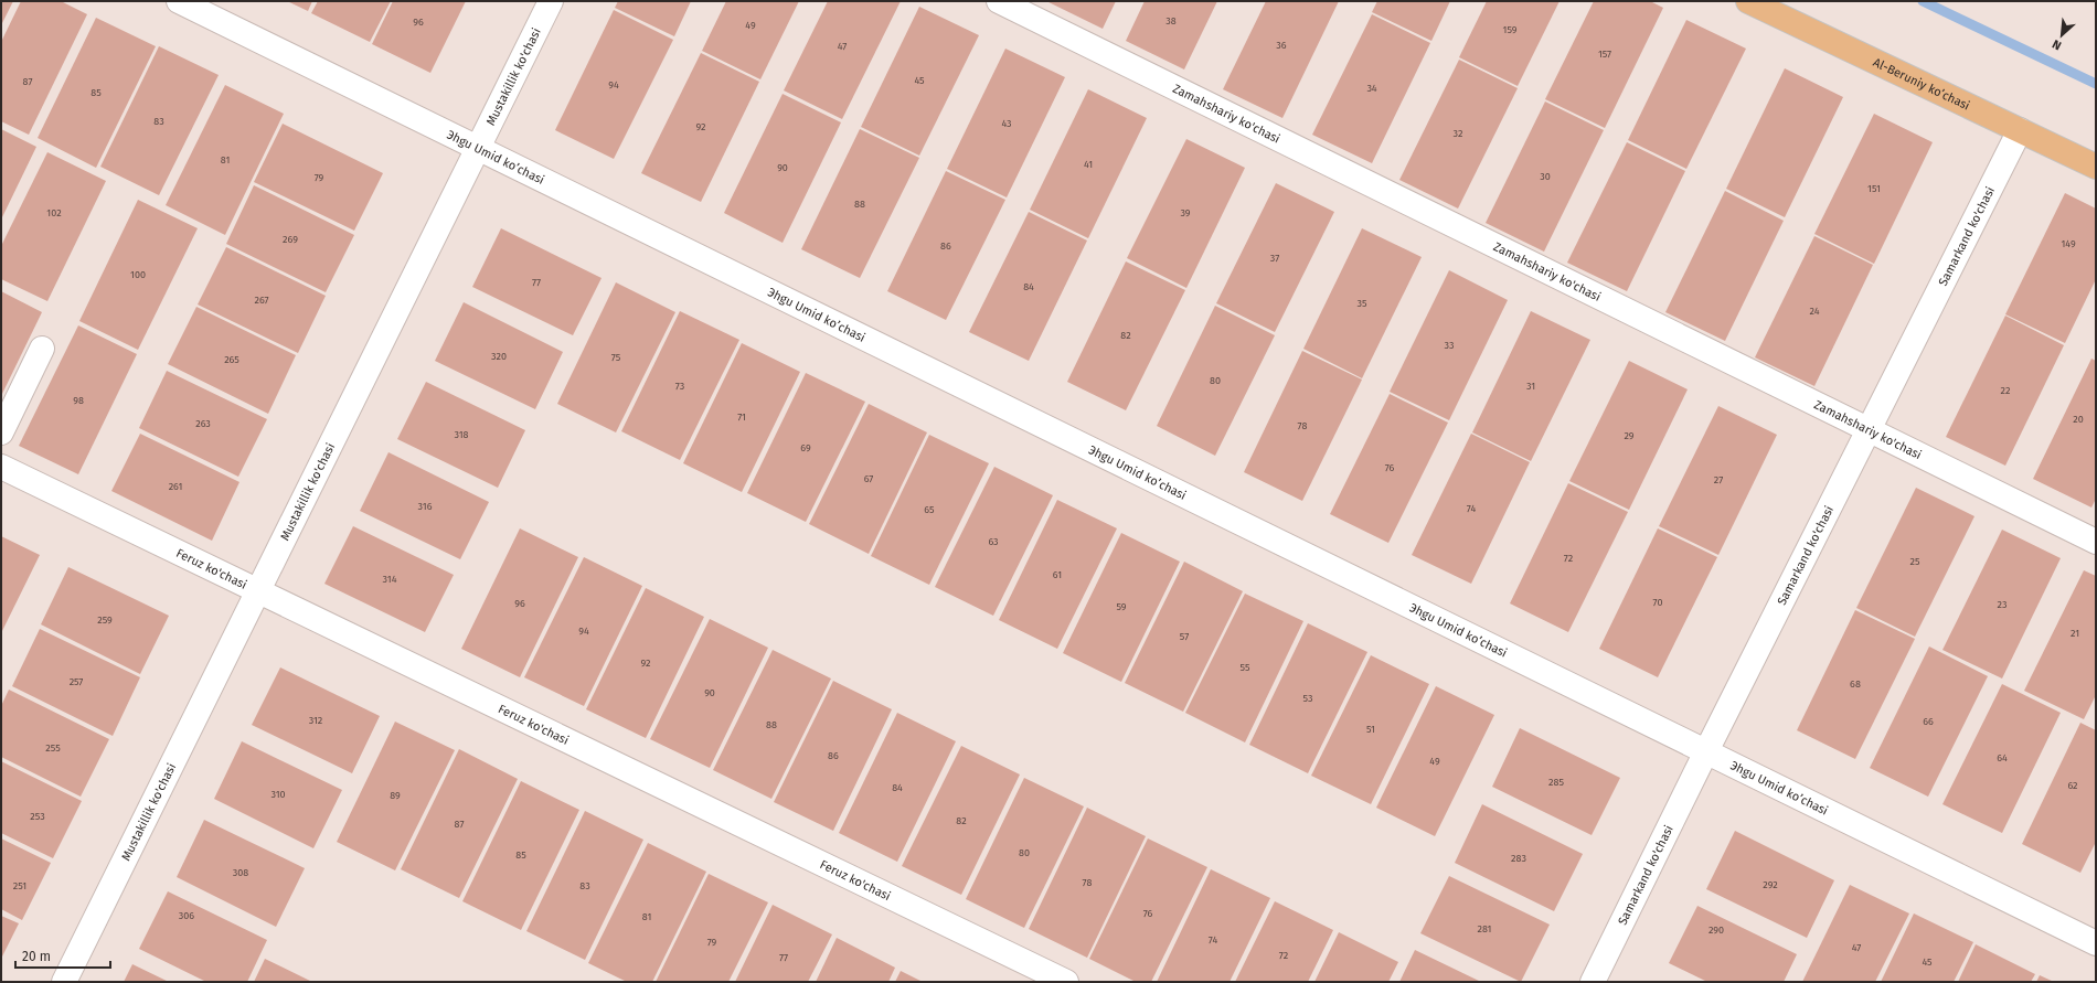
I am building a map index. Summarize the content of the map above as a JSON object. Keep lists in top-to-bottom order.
{
  "streets": {
    "main road": ["Al-Beruniy ko’chasi"],
    "street": [
      "Mustakillik ko'chasi",
      "Zamahshariy ko'chasi",
      "Эhgu Umid ko’chasi",
      "Samarkand ko'chasi",
      "Feruz ko'chasi"
    ]
  },
  "crossings": [
    ["Mustakillik ko'chasi", "Эhgu Umid ko’chasi"],
    ["Mustakillik ko'chasi", "Feruz ko'chasi"],
    ["Al-Beruniy ko’chasi", "Samarkand ko'chasi"],
    ["Zamahshariy ko'chasi", "Samarkand ko'chasi"],
    ["Эhgu Umid ko’chasi", "Samarkand ko'chasi"]
  ],
  "house_numbers": [
    "38",
    "96",
    "49",
    "159",
    "36",
    "47",
    "157",
    "45",
    "87",
    "94",
    "34",
    "85",
    "83",
    "43",
    "92",
    "32",
    "81",
    "41",
    "90",
    "30",
    "79",
    "151",
    "88",
    "102",
    "39",
    "269",
    "149",
    "86",
    "37",
    "100",
    "77",
    "84",
    "267",
    "35",
    "24",
    "82",
    "33",
    "320",
    "75",
    "265",
    "80",
    "73",
    "31",
    "22",
    "98",
    "71",
    "20",
    "263",
    "78",
    "318",
    "29",
    "69",
    "76",
    "67",
    "27",
    "261",
    "316",
    "74",
    "65",
    "63",
    "72",
    "25",
    "61",
    "314",
    "70",
    "96",
    "23",
    "59",
    "259",
    "94",
    "21",
    "57",
    "92",
    "55",
    "257",
    "68",
    "90",
    "53",
    "312",
    "66",
    "88",
    "51",
    "255",
    "86",
    "64",
    "49",
    "285",
    "62",
    "84",
    "310",
    "89",
    "253",
    "82",
    "87",
    "80",
    "85",
    "283",
    "308",
    "78",
    "292",
    "251",
    "83",
    "76",
    "306",
    "81",
    "281",
    "290",
    "74",
    "79",
    "47",
    "72",
    "77",
    "45"
  ],
  "scale_bar": "20 m",
  "north": "bottom left"
}
